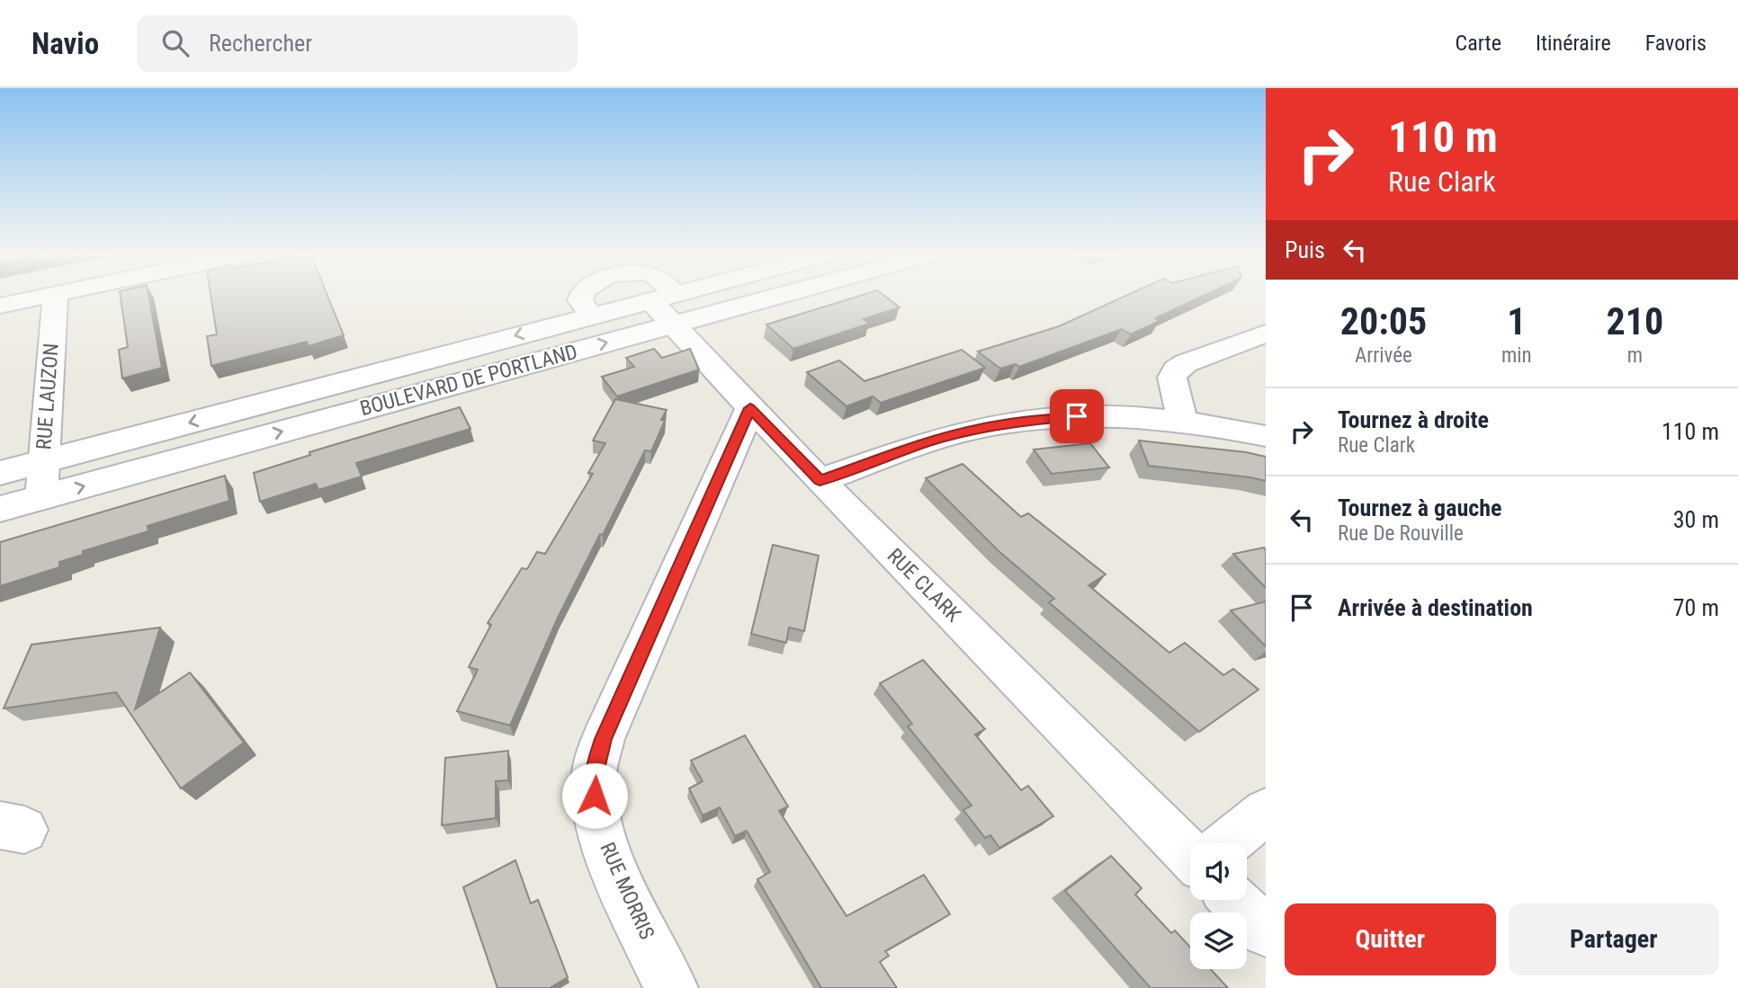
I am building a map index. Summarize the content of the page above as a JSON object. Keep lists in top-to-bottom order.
{
  "streets": {
    "street": [
      "BOULEVARD DE PORTLAND",
      "RUE LAUZON",
      "RUE CLARK",
      "RUE MORRIS"
    ]
  },
  "crossings": [
    ["BOULEVARD DE PORTLAND", "RUE LAUZON"],
    ["BOULEVARD DE PORTLAND", "RUE CLARK"],
    ["RUE CLARK", "RUE MORRIS"]
  ],
  "page": {
    "header": "Navio",
    "search": "Rechercher",
    "nav": ["Carte", "Itinéraire", "Favoris"],
    "turn": ["110 m", "Rue Clark"],
    "then": "Puis",
    "eta": [
      "20:05",
      "Arrivée",
      "1",
      "min",
      "210",
      "m"
    ],
    "list": [
      {
        "name": "Tournez à droite",
        "note": "Rue Clark",
        "value": "110 m"
      },
      {
        "name": "Tournez à gauche",
        "note": "Rue De Rouville",
        "value": "30 m"
      },
      {
        "name": "Arrivée à destination",
        "value": "70 m"
      }
    ],
    "buttons": ["Quitter", "Partager"]
  }
}
